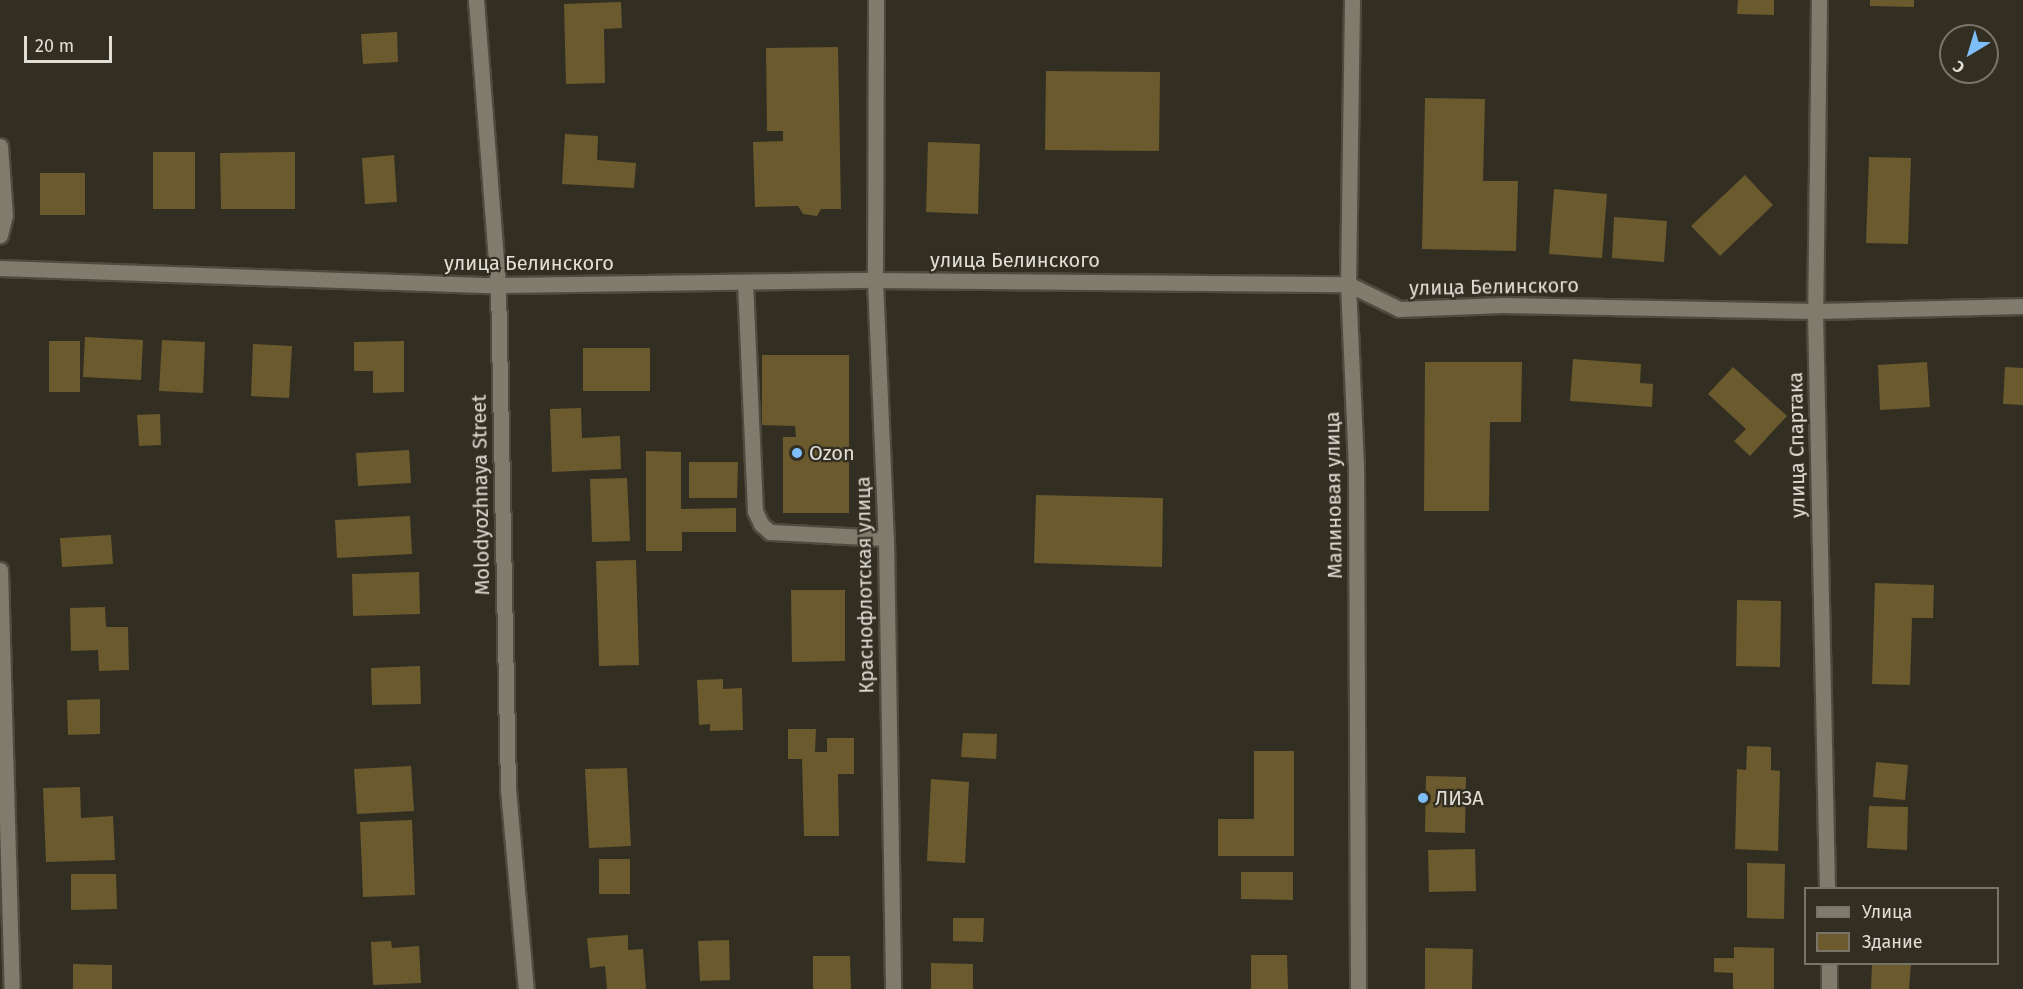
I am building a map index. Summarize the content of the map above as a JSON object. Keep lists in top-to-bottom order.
{
  "streets": {
    "street": [
      "улица Белинского",
      "улица Спартака",
      "Molodyozhnaya Street",
      "Малиновая улица",
      "Краснофлотская улица"
    ]
  },
  "crossings": [
    ["улица Белинского", "улица Спартака"],
    ["улица Белинского", "Molodyozhnaya Street"],
    ["улица Белинского", "Малиновая улица"],
    ["улица Белинского", "Краснофлотская улица"]
  ],
  "places": ["Ozon", "ЛИЗА"],
  "legend": ["Улица", "Здание"],
  "scale_bar": "20 m",
  "north": "bottom left"
}
